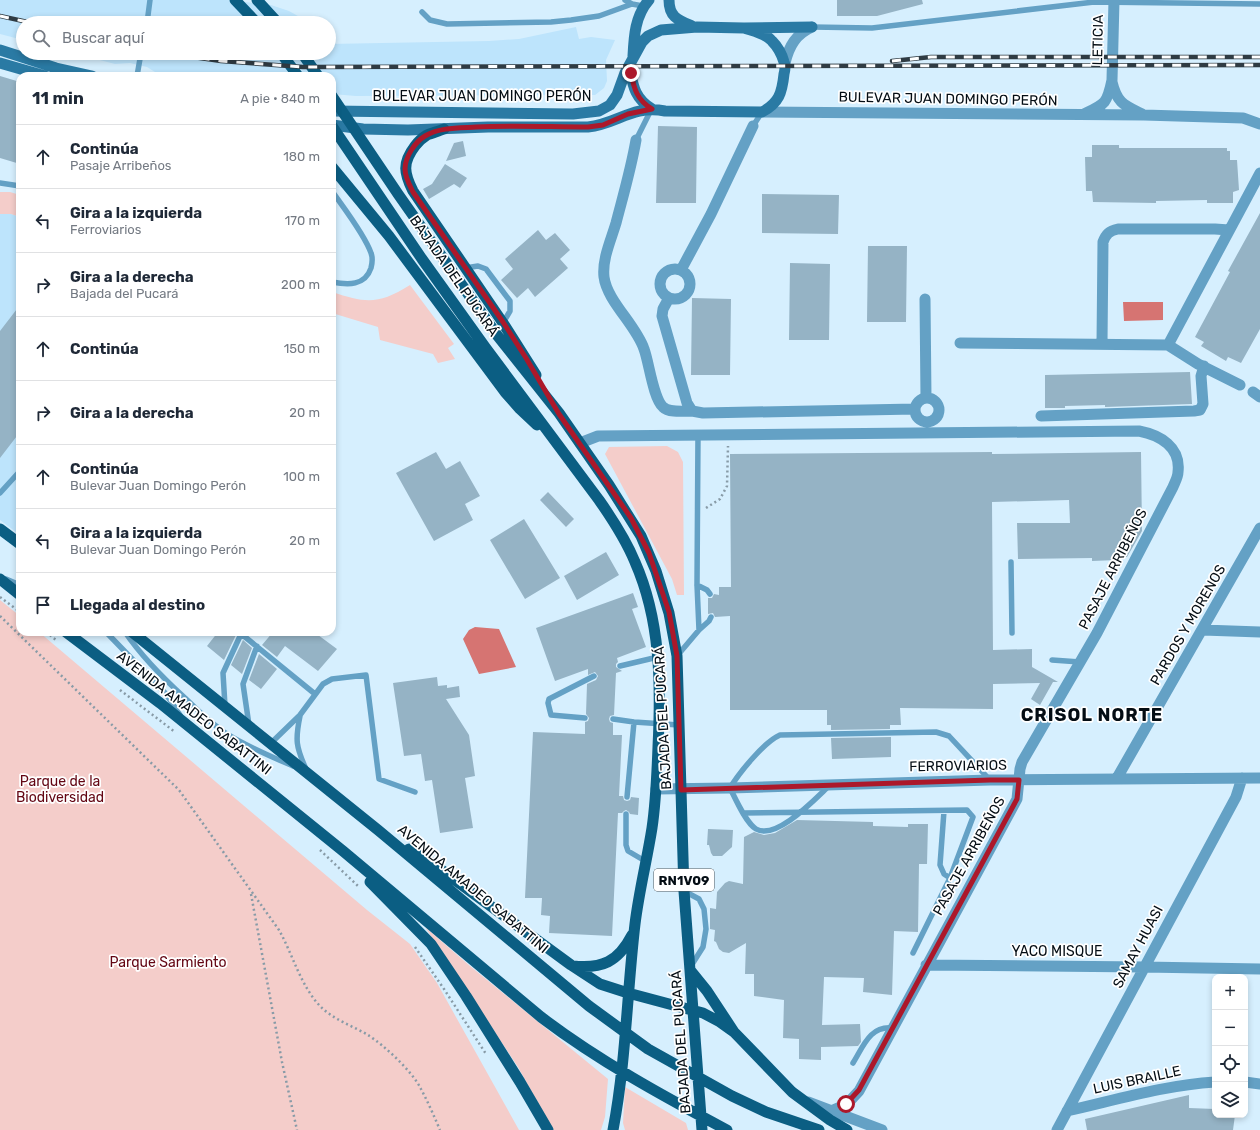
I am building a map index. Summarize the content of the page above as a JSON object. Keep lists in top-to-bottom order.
{
  "streets": {
    "main road": [
      "BULEVAR JUAN DOMINGO PERÓN",
      "BAJADA DEL PUCARÁ",
      "AVENIDA AMADEO SABATTINI",
      "RN1V09"
    ],
    "street": [
      "LETICIA",
      "PASAJE ARRIBEÑOS",
      "PARDOS Y MORENOS",
      "FERROVIARIOS",
      "SAMAY HUASI",
      "YACO MISQUE",
      "LUIS BRAILLE"
    ]
  },
  "crossings": [
    ["LETICIA", "BULEVAR JUAN DOMINGO PERÓN"],
    ["BAJADA DEL PUCARÁ", "FERROVIARIOS"],
    ["BAJADA DEL PUCARÁ", "RN1V09"],
    ["PASAJE ARRIBEÑOS", "FERROVIARIOS"],
    ["PASAJE ARRIBEÑOS", "YACO MISQUE"],
    ["PARDOS Y MORENOS", "FERROVIARIOS"],
    ["FERROVIARIOS", "SAMAY HUASI"],
    ["SAMAY HUASI", "YACO MISQUE"],
    ["SAMAY HUASI", "LUIS BRAILLE"]
  ],
  "districts": ["CRISOL NORTE"],
  "parks": ["Parque de la Biodiversidad", "Parque Sarmiento"],
  "page": {
    "search": "Buscar aquí",
    "heading": ["11 min", "A pie · 840 m"],
    "list": [
      ["Continúa", "Pasaje Arribeños", "180 m"],
      ["Gira a la izquierda", "Ferroviarios", "170 m"],
      ["Gira a la derecha", "Bajada del Pucará", "200 m"],
      ["Continúa", "150 m"],
      ["Gira a la derecha", "20 m"],
      ["Continúa", "Bulevar Juan Domingo Perón", "100 m"],
      ["Gira a la izquierda", "Bulevar Juan Domingo Perón", "20 m"],
      "Llegada al destino"
    ],
    "map_buttons": ["+", "−"]
  }
}
